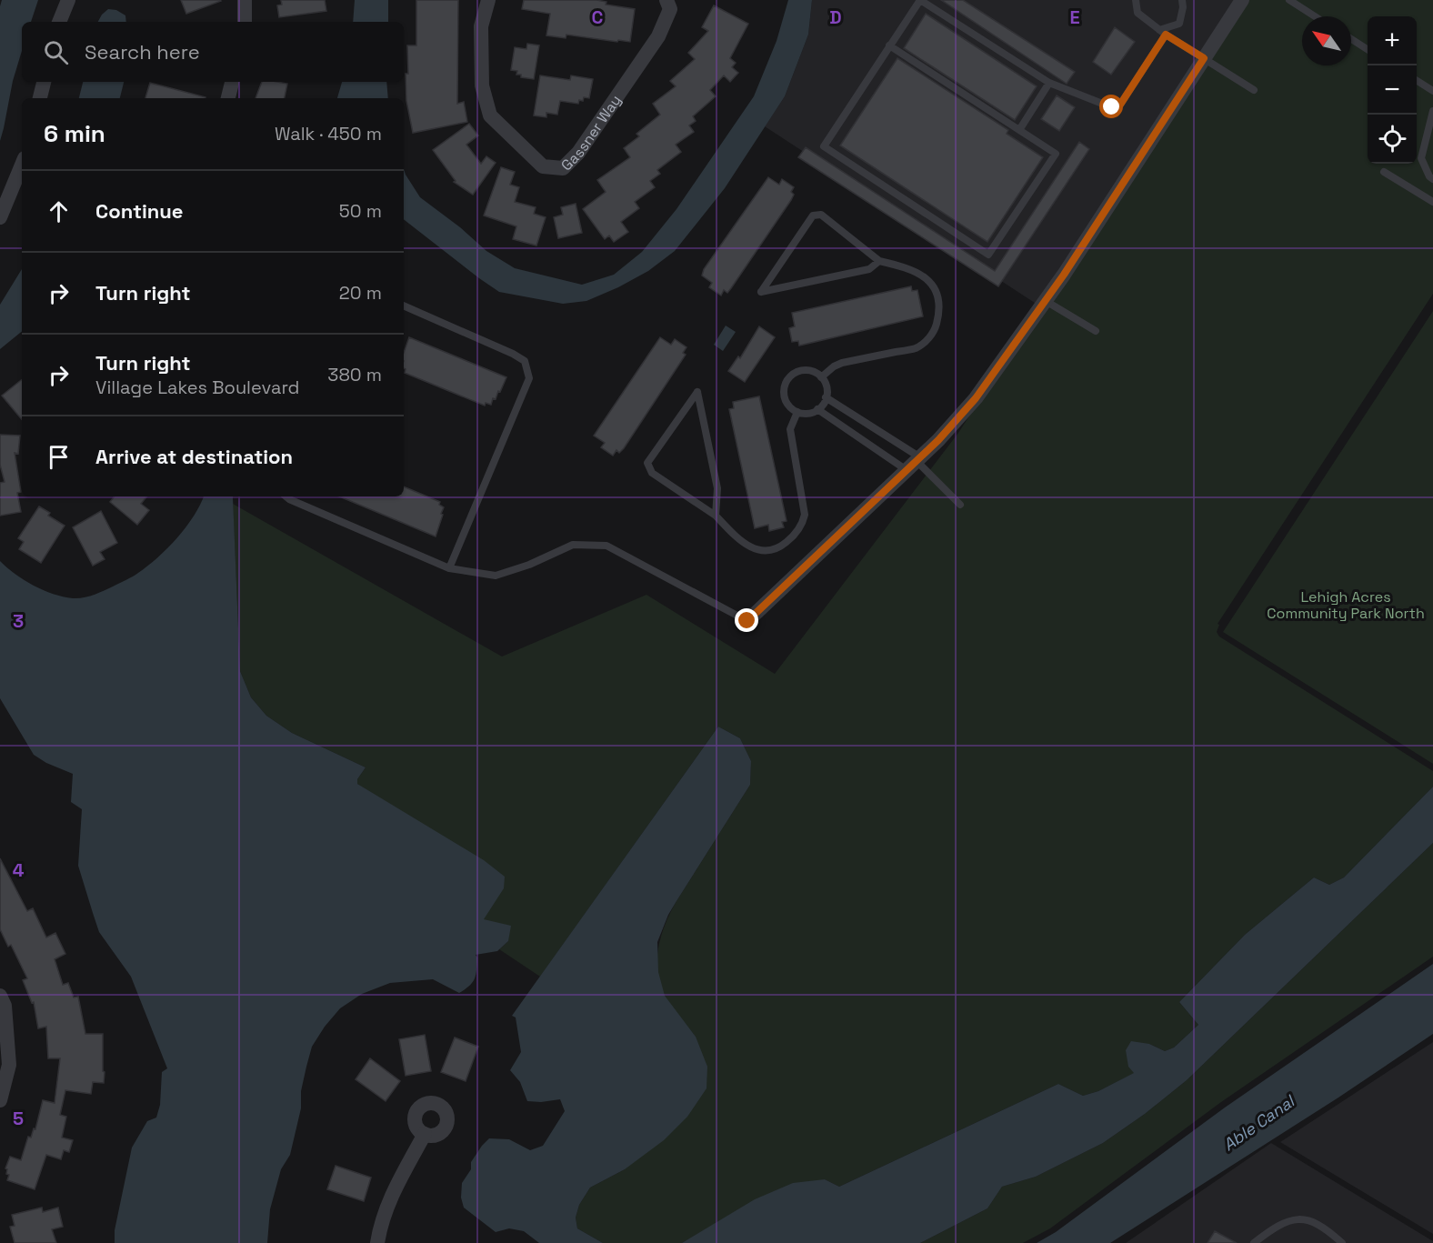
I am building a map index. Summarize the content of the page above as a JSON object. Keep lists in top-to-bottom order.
{
  "streets": {
    "street": ["Gassner Way"]
  },
  "water": ["Able Canal"],
  "parks": ["Lehigh Acres Community Park North"],
  "north": "top left",
  "page": {
    "map_buttons": ["+", "−"],
    "search": "Search here",
    "heading": ["6 min", "Walk · 450 m"],
    "list": [
      ["Continue", "50 m"],
      ["Turn right", "20 m"],
      ["Turn right", "Village Lakes Boulevard", "380 m"],
      "Arrive at destination"
    ]
  },
  "grid": {
    "columns": ["C", "D", "E"],
    "rows": ["3", "4", "5"]
  }
}
